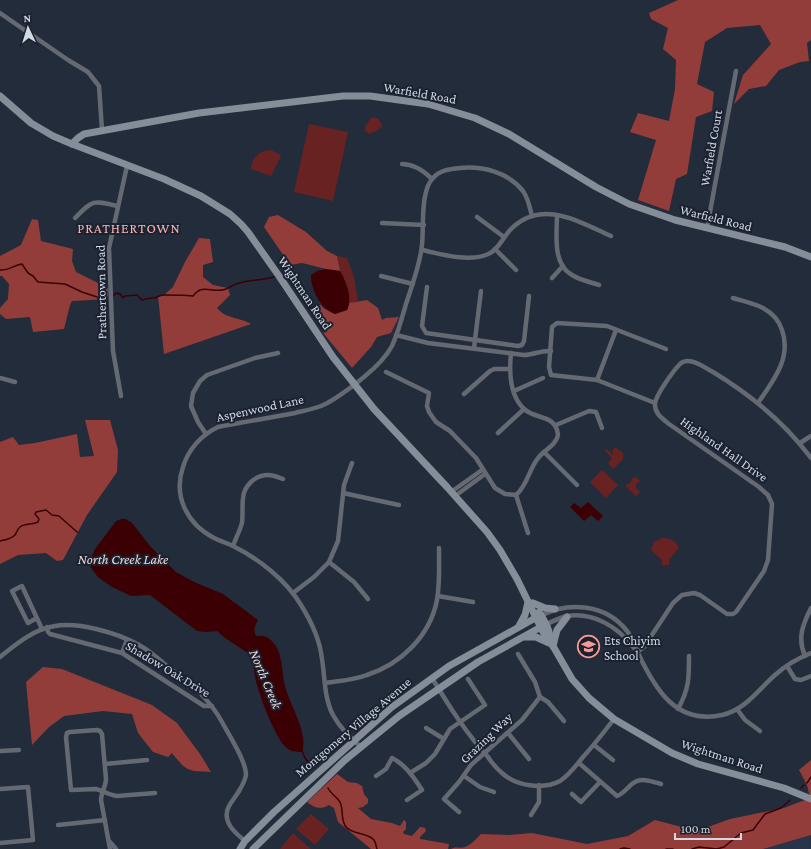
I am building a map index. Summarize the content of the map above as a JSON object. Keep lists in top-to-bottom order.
{
  "streets": {
    "main road": ["Warfield Road", "Wightman Road", "Montgomery Village Avenue"],
    "street": [
      "Warfield Court",
      "Prathertown Road",
      "Aspenwood Lane",
      "Highland Hall Drive",
      "Shadow Oak Drive",
      "Grazing Way"
    ]
  },
  "crossings": [
    ["Warfield Road", "Warfield Court"],
    ["Warfield Road", "Wightman Road"],
    ["Prathertown Road", "Wightman Road"],
    ["Wightman Road", "Aspenwood Lane"],
    ["Wightman Road", "Montgomery Village Avenue"],
    ["Aspenwood Lane", "Montgomery Village Avenue"],
    ["Shadow Oak Drive", "Montgomery Village Avenue"]
  ],
  "districts": ["PRATHERTOWN"],
  "water": ["North Creek Lake", "North Creek"],
  "places": {
    "school or university": ["Ets Chiyim School"]
  },
  "scale_bar": "100 m",
  "north": "top"
}
